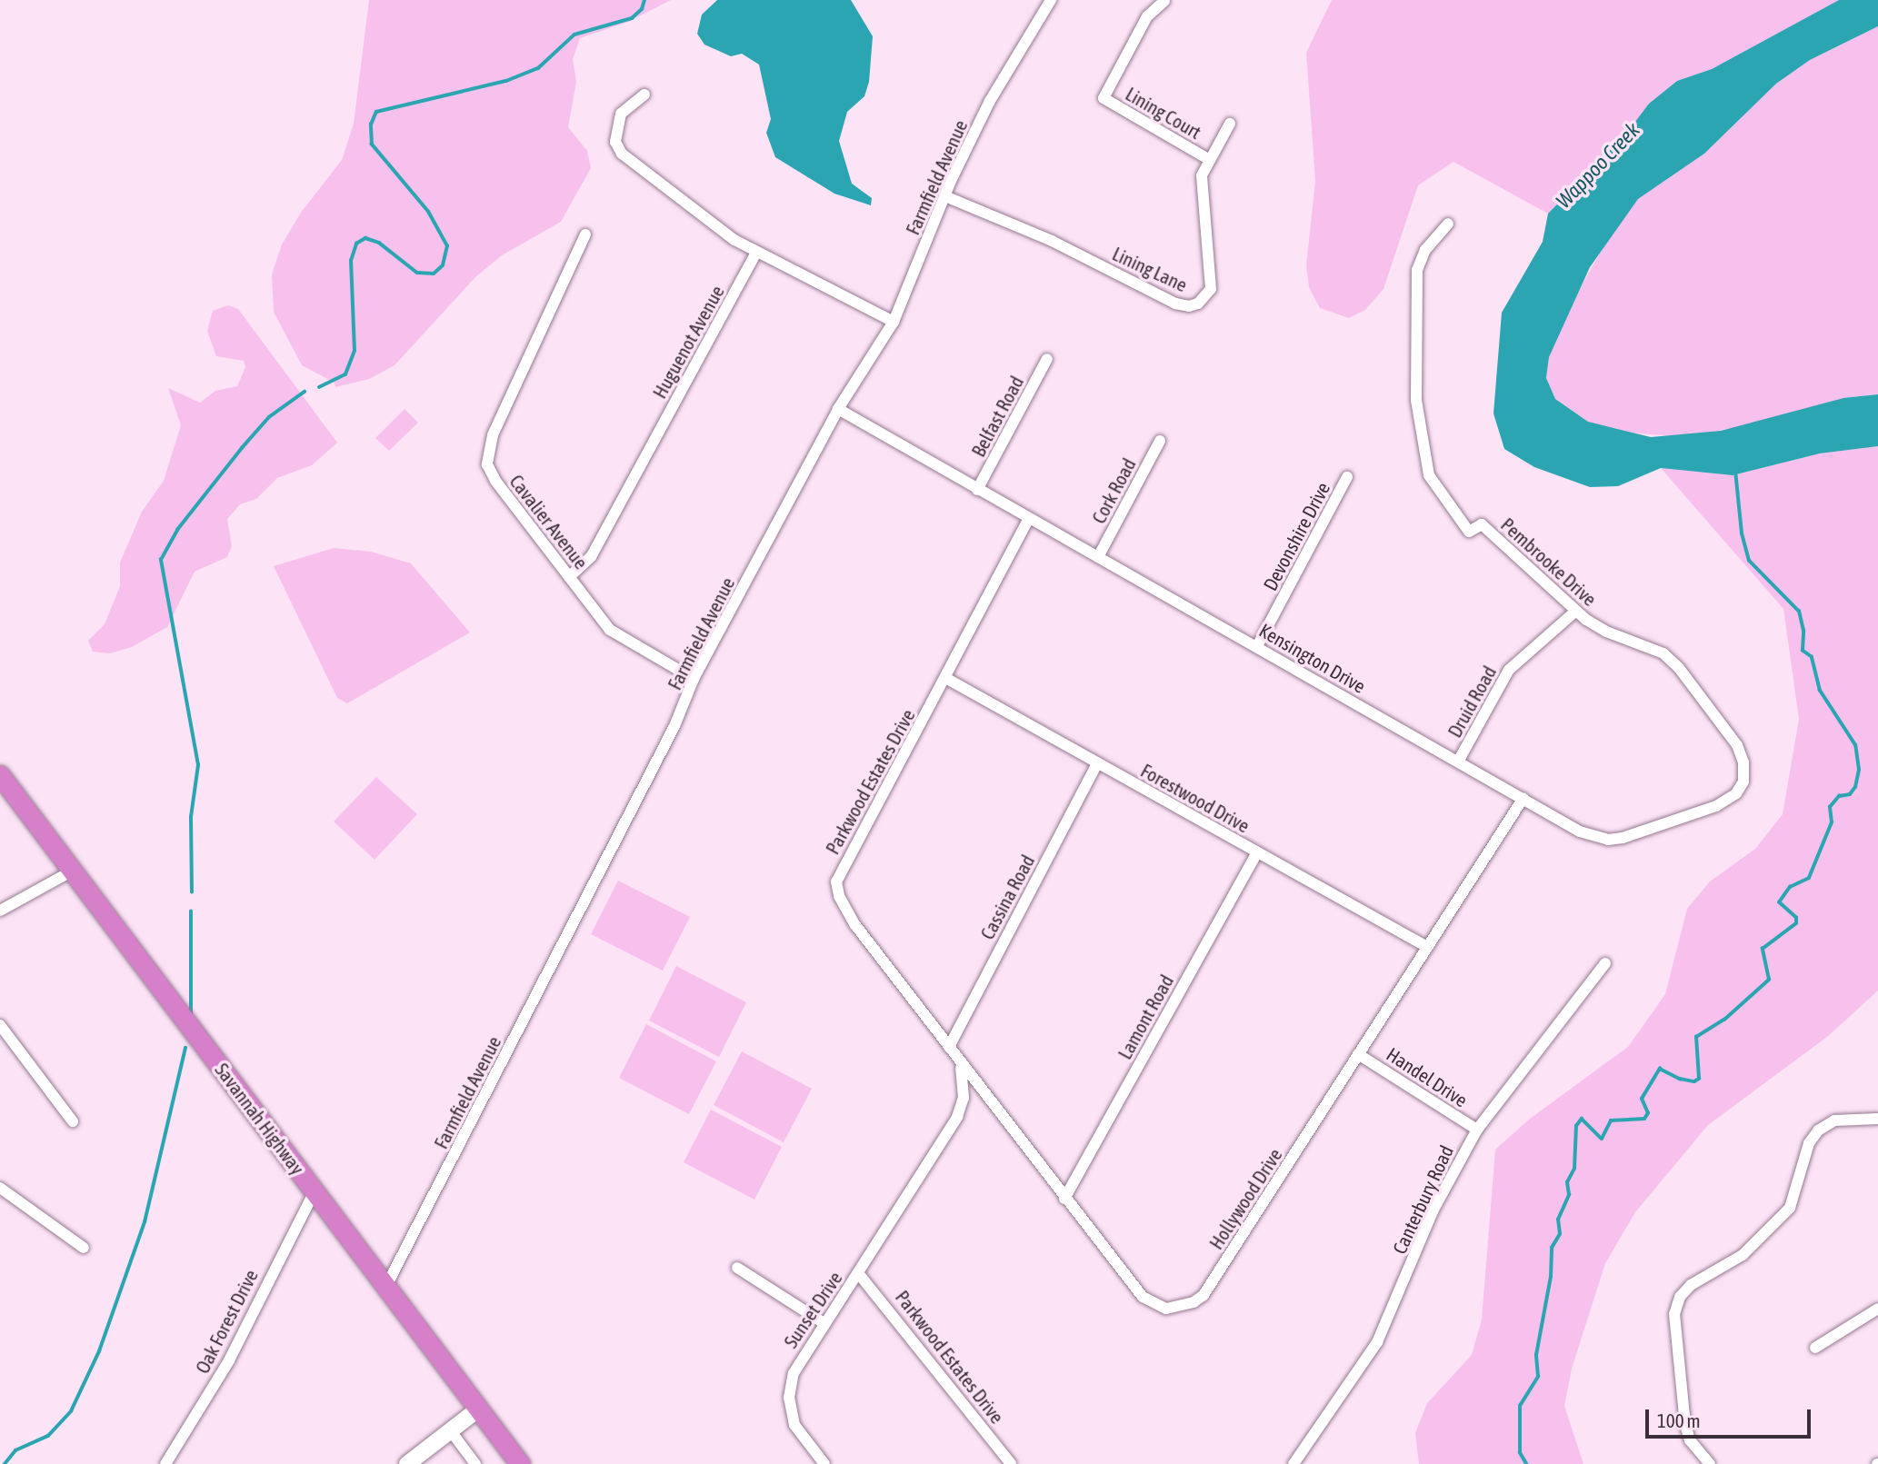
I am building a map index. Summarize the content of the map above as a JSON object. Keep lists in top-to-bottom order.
{
  "streets": {
    "highway": ["Savannah Highway"],
    "street": [
      "Lining Court",
      "Farmfield Avenue",
      "Lining Lane",
      "Huguenot Avenue",
      "Belfast Road",
      "Cork Road",
      "Cavalier Avenue",
      "Devonshire Drive",
      "Pembrooke Drive",
      "Kensington Drive",
      "Druid Road",
      "Parkwood Estates Drive",
      "Forestwood Drive",
      "Cassina Road",
      "Lamont Road",
      "Handel Drive",
      "Hollywood Drive",
      "Canterbury Road",
      "Sunset Drive",
      "Oak Forest Drive"
    ]
  },
  "crossings": [
    ["Lining Court", "Lining Lane"],
    ["Farmfield Avenue", "Lining Lane"],
    ["Farmfield Avenue", "Cavalier Avenue"],
    ["Farmfield Avenue", "Kensington Drive"],
    ["Farmfield Avenue", "Savannah Highway"],
    ["Huguenot Avenue", "Cavalier Avenue"],
    ["Belfast Road", "Kensington Drive"],
    ["Cork Road", "Kensington Drive"],
    ["Devonshire Drive", "Kensington Drive"],
    ["Pembrooke Drive", "Kensington Drive"],
    ["Pembrooke Drive", "Druid Road"],
    ["Kensington Drive", "Druid Road"],
    ["Kensington Drive", "Parkwood Estates Drive"],
    ["Kensington Drive", "Hollywood Drive"],
    ["Parkwood Estates Drive", "Forestwood Drive"],
    ["Parkwood Estates Drive", "Cassina Road"],
    ["Parkwood Estates Drive", "Hollywood Drive"],
    ["Parkwood Estates Drive", "Sunset Drive"],
    ["Forestwood Drive", "Cassina Road"],
    ["Forestwood Drive", "Lamont Road"],
    ["Forestwood Drive", "Hollywood Drive"],
    ["Cassina Road", "Hollywood Drive"],
    ["Lamont Road", "Hollywood Drive"],
    ["Handel Drive", "Hollywood Drive"],
    ["Handel Drive", "Canterbury Road"],
    ["Savannah Highway", "Oak Forest Drive"],
    ["Hollywood Drive", "Sunset Drive"]
  ],
  "water": ["Wappoo Creek"],
  "scale_bar": "100 m"
}
